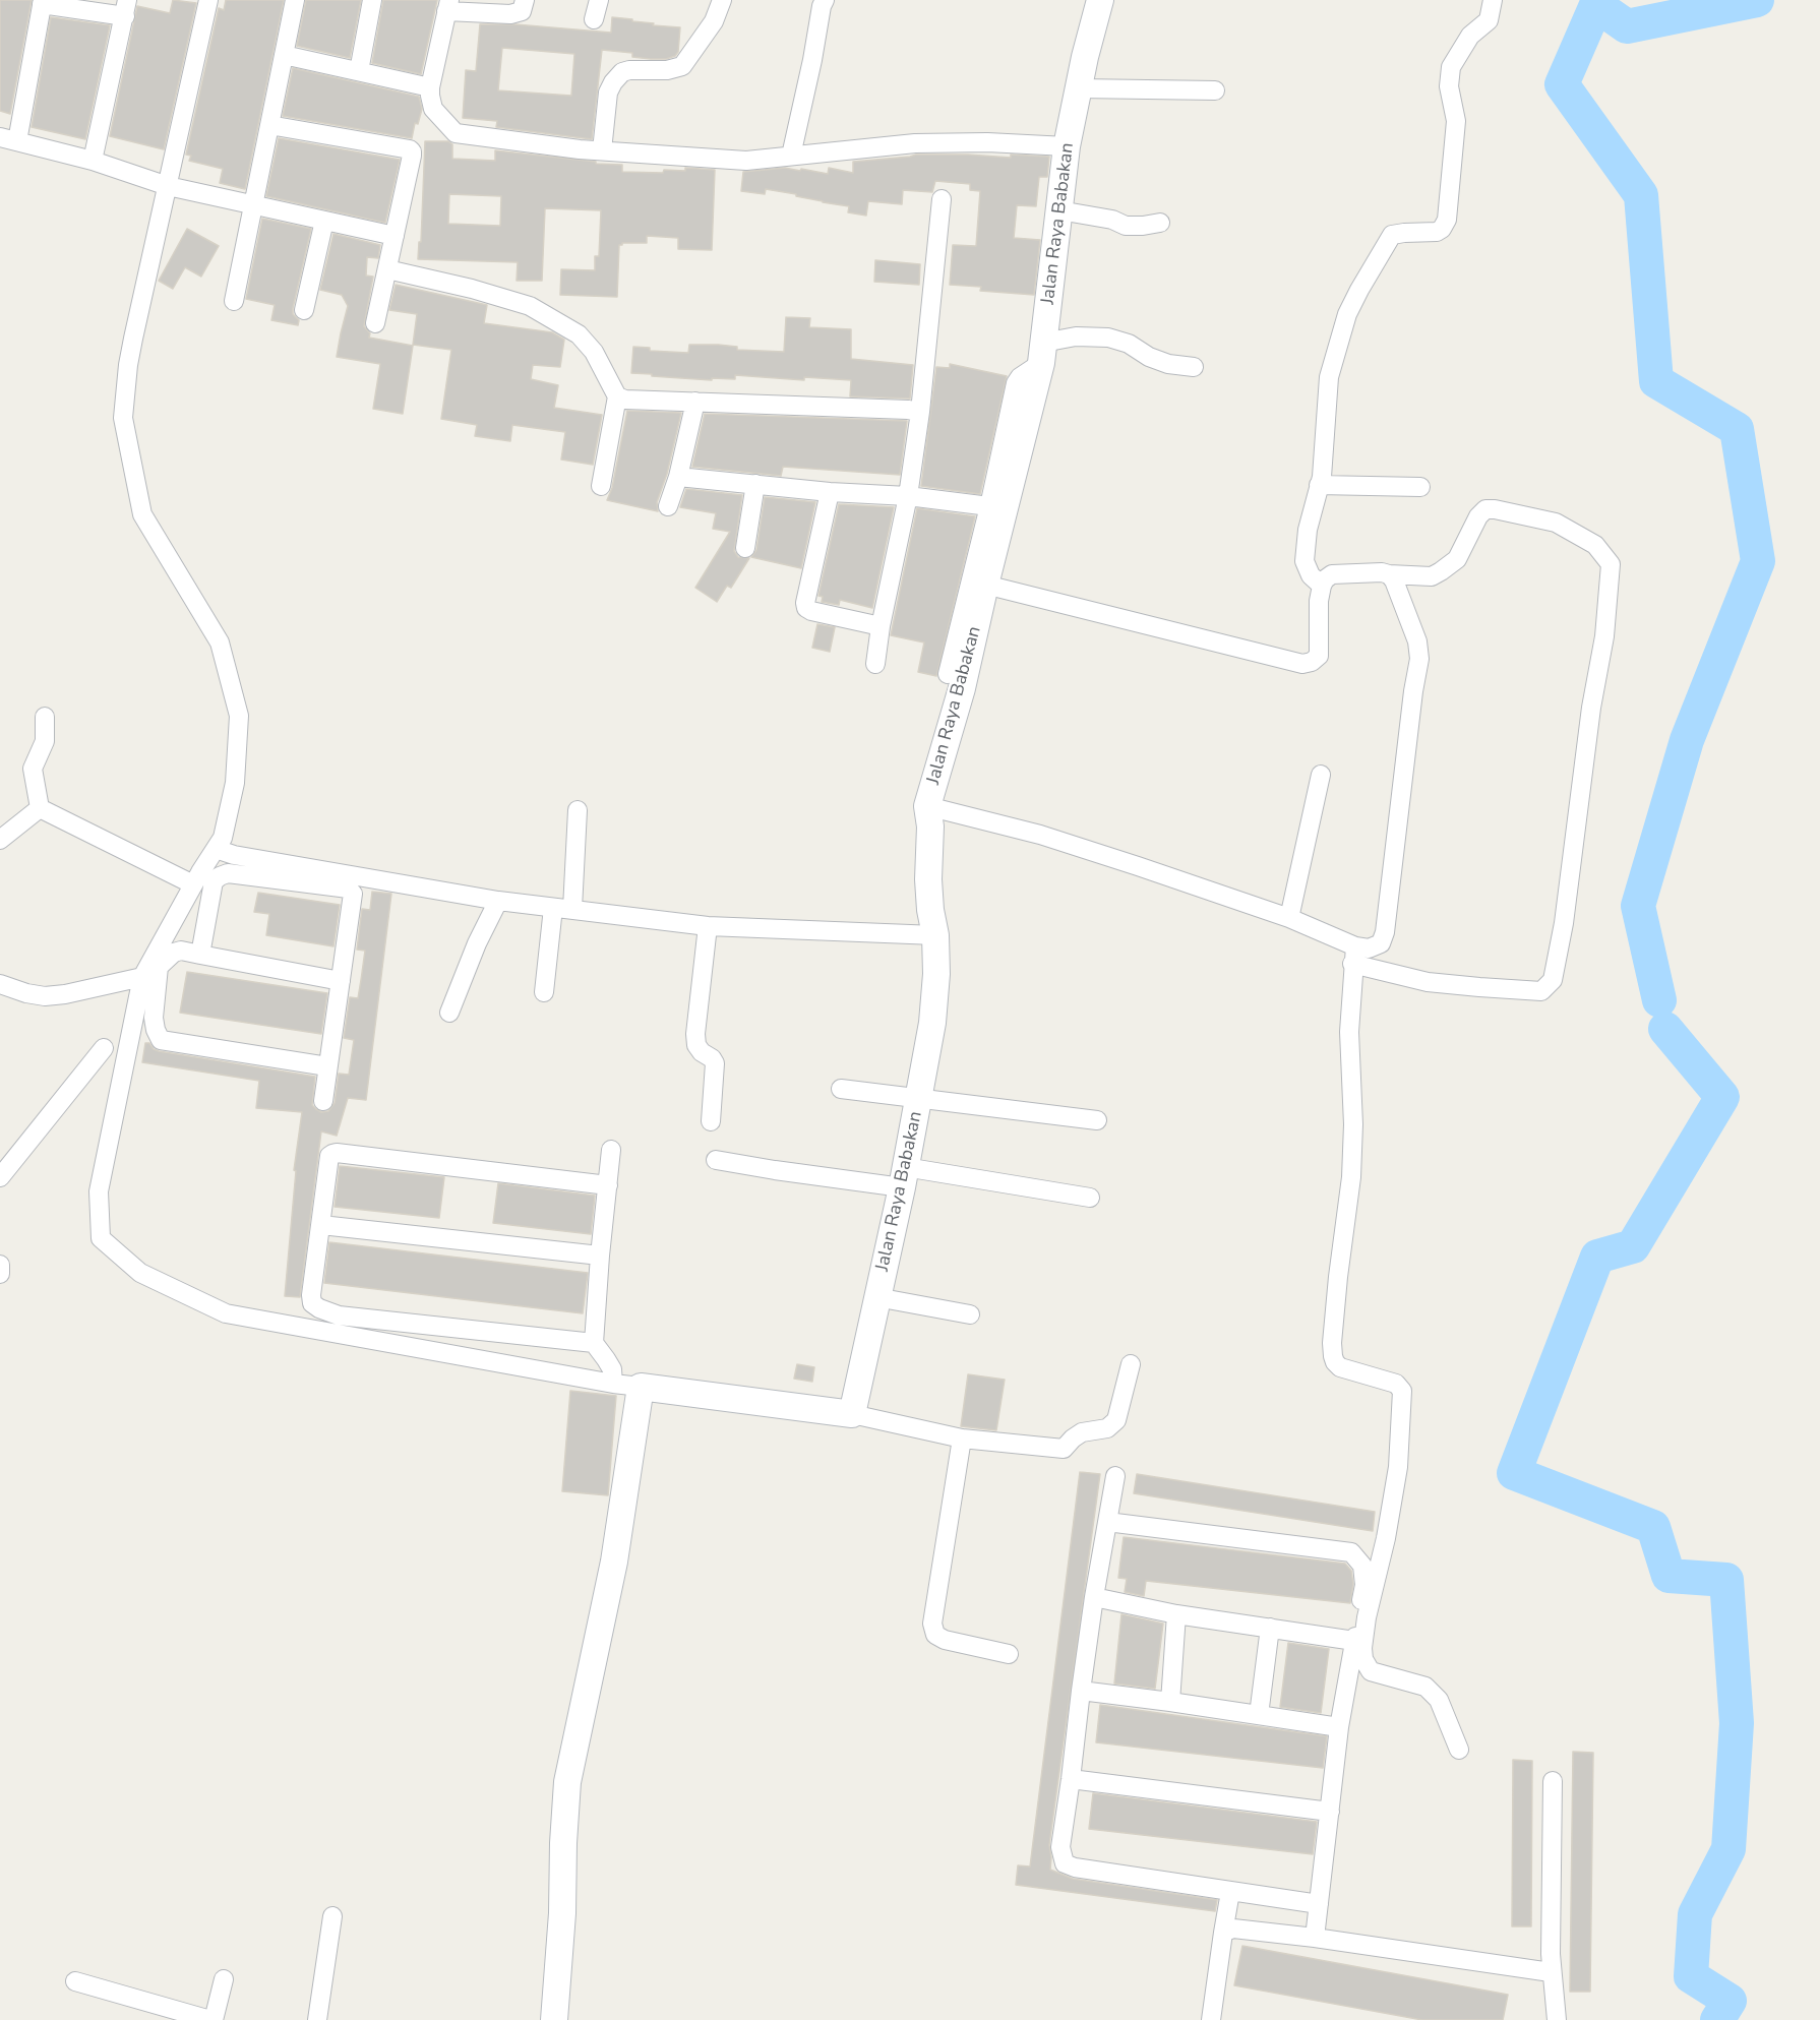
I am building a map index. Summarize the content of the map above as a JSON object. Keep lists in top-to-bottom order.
{
  "streets": {
    "street": ["Jalan Raya Babakan"]
  }
}
